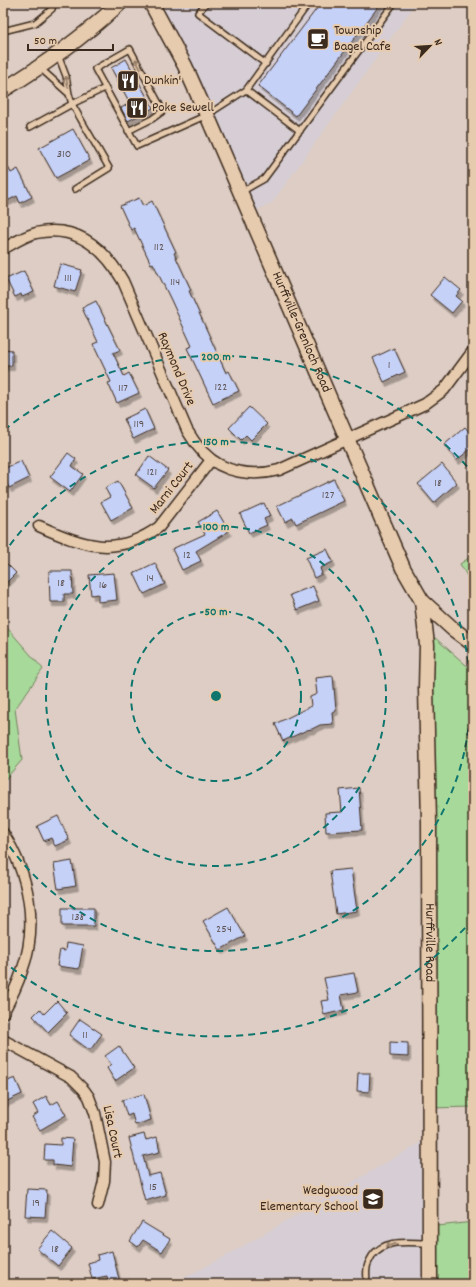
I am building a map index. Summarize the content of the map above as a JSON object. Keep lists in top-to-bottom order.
{
  "streets": {
    "main road": ["Hurffville-Grenloch Road", "Hurffville Road"],
    "street": ["Raymond Drive", "Marni Court", "Lisa Court"]
  },
  "crossings": [
    ["Hurffville-Grenloch Road", "Raymond Drive"],
    ["Hurffville-Grenloch Road", "Hurffville Road"],
    ["Raymond Drive", "Marni Court"]
  ],
  "places": {
    "cafe": ["Township Bagel Cafe"],
    "restaurant": ["Dunkin'", "Poke Sewell"],
    "school or university": ["Wedgwood Elementary School"]
  },
  "house_numbers": [
    "310",
    "112",
    "111",
    "114",
    "1",
    "122",
    "117",
    "119",
    "121",
    "18",
    "127",
    "12",
    "14",
    "18",
    "16",
    "138",
    "254",
    "11",
    "15",
    "19",
    "18"
  ],
  "scale_bar": "50 m",
  "north": "top right",
  "rings": [
    "200 m",
    "150 m",
    "100 m",
    "50 m"
  ]
}
